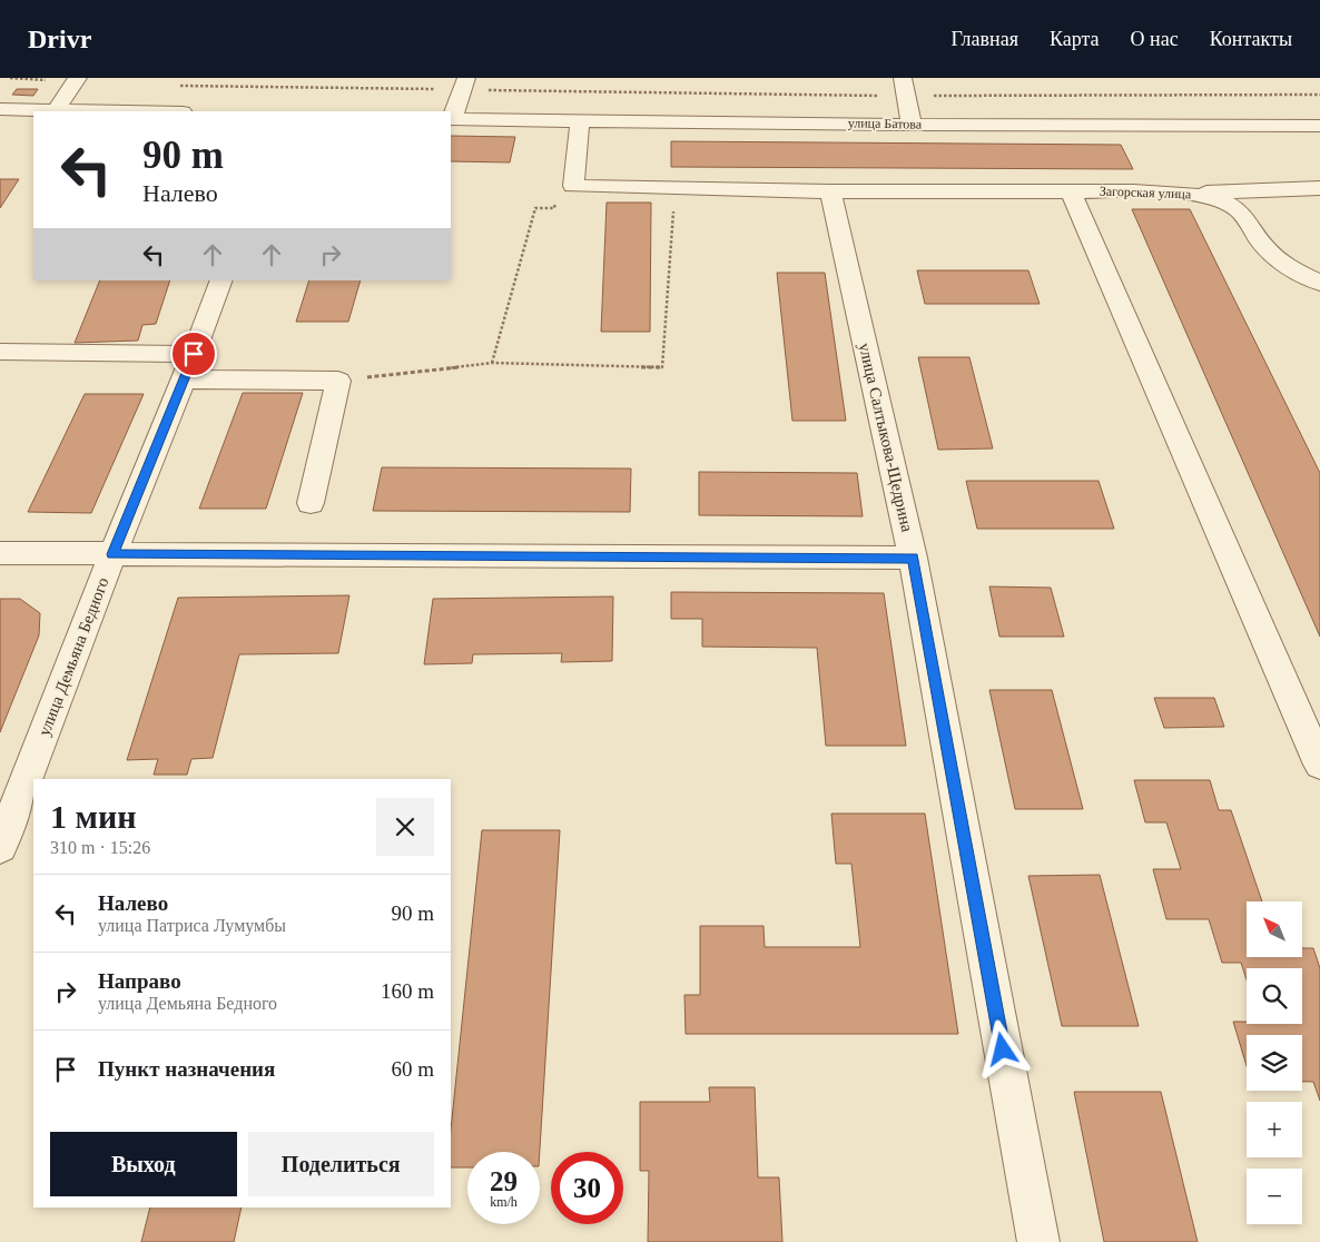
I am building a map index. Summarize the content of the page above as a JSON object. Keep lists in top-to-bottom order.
{
  "streets": {
    "street": [
      "улица Батова",
      "Загорская улица",
      "улица Салтыкова-Щедрина",
      "улица Демьяна Бедного"
    ]
  },
  "crossings": [
    ["Загорская улица", "улица Салтыкова-Щедрина"]
  ],
  "north": "top left",
  "page": {
    "header": "Drivr",
    "nav": [
      "Главная",
      "Карта",
      "О нас",
      "Контакты"
    ],
    "turn": ["90 m", "Налево"],
    "heading": ["1 мин", "310 m · 15:26"],
    "list": [
      {
        "name": "Налево",
        "note": "улица Патриса Лумумбы",
        "value": "90 m"
      },
      {
        "name": "Направо",
        "note": "улица Демьяна Бедного",
        "value": "160 m"
      },
      {
        "name": "Пункт назначения",
        "value": "60 m"
      }
    ],
    "map_buttons": ["+", "−"],
    "buttons": ["Выход", "Поделиться"],
    "speed": "29 km/h",
    "limit": "30"
  }
}
